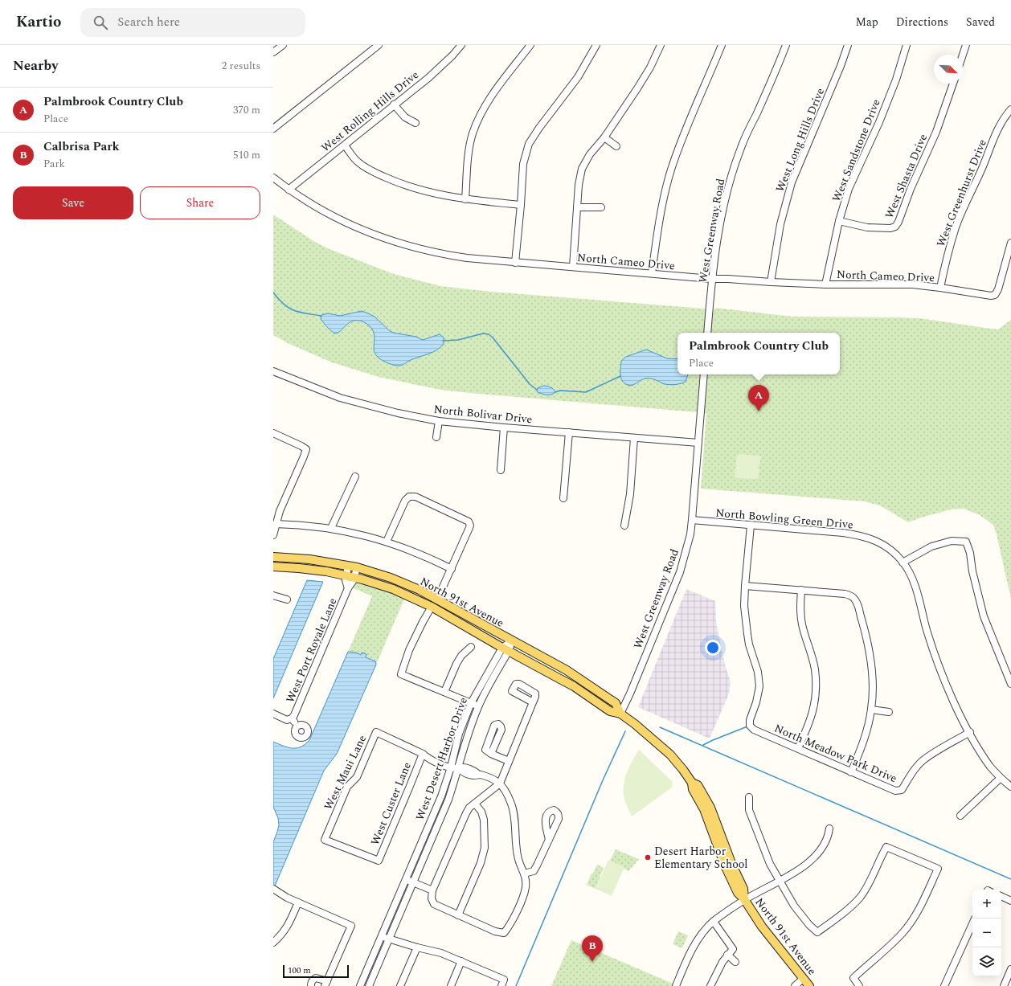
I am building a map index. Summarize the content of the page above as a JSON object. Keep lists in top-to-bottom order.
{
  "streets": {
    "main road": ["North 91st Avenue"],
    "street": [
      "West Rolling Hills Drive",
      "West Long Hills Drive",
      "West Sandstone Drive",
      "West Shasta Drive",
      "West Greenhurst Drive",
      "West Greenway Road",
      "North Cameo Drive",
      "North Bolivar Drive",
      "North Bowling Green Drive",
      "West Port Royale Lane",
      "North Meadow Park Drive",
      "West Desert Harbor Drive",
      "West Maui Lane",
      "West Custer Lane"
    ]
  },
  "crossings": [
    ["West Rolling Hills Drive", "North Cameo Drive"],
    ["West Long Hills Drive", "North Cameo Drive"],
    ["West Sandstone Drive", "West Shasta Drive"],
    ["West Sandstone Drive", "North Cameo Drive"],
    ["West Greenhurst Drive", "North Cameo Drive"],
    ["West Greenway Road", "North Cameo Drive"],
    ["West Greenway Road", "North Bolivar Drive"],
    ["West Greenway Road", "North Bowling Green Drive"],
    ["West Greenway Road", "North 91st Avenue"],
    ["North Bowling Green Drive", "North Meadow Park Drive"],
    ["North 91st Avenue", "West Port Royale Lane"],
    ["North 91st Avenue", "West Desert Harbor Drive"],
    ["West Maui Lane", "West Custer Lane"]
  ],
  "places": ["Desert Harbor Elementary School"],
  "scale_bar": "100 m",
  "north": "bottom right",
  "page": {
    "header": "Kartio",
    "search": "Search here",
    "nav": ["Map", "Directions", "Saved"],
    "heading": ["Nearby", "2 results"],
    "list": [
      {
        "mark": "A",
        "name": "Palmbrook Country Club",
        "note": "Place",
        "value": "370 m"
      },
      {
        "mark": "B",
        "name": "Calbrisa Park",
        "note": "Park",
        "value": "510 m"
      }
    ],
    "buttons": ["Save", "Share"],
    "popup": ["Palmbrook Country Club", "Place"],
    "pins": ["A", "B"],
    "map_buttons": ["+", "−"],
    "scale": "100 m"
  }
}
